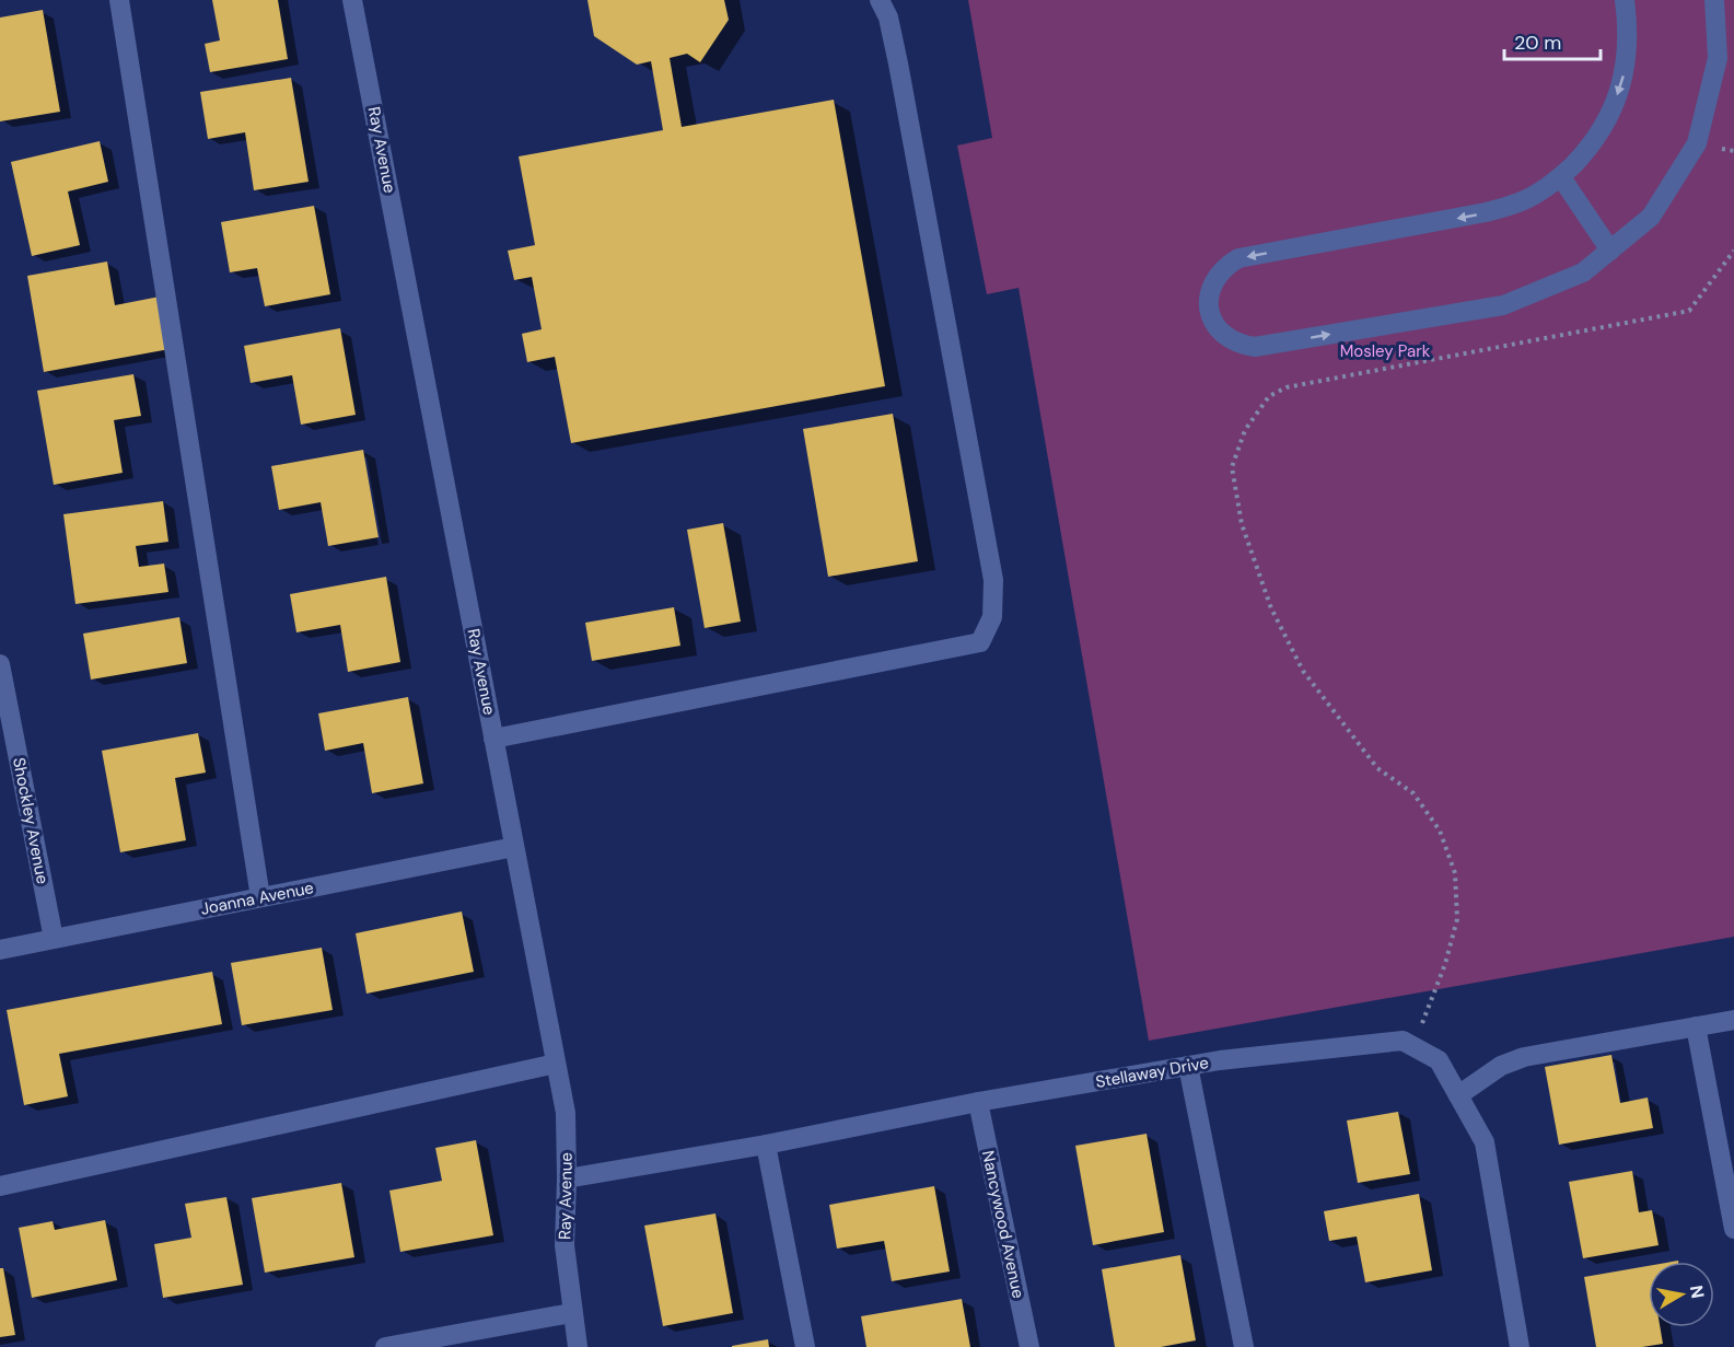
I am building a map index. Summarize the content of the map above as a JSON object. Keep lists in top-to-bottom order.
{
  "streets": {
    "street": [
      "Ray Avenue",
      "Shockley Avenue",
      "Joanna Avenue",
      "Stellaway Drive",
      "Nancywood Avenue"
    ]
  },
  "crossings": [
    ["Ray Avenue", "Joanna Avenue"],
    ["Ray Avenue", "Stellaway Drive"],
    ["Shockley Avenue", "Joanna Avenue"],
    ["Stellaway Drive", "Nancywood Avenue"]
  ],
  "parks": ["Mosley Park"],
  "scale_bar": "20 m",
  "north": "right"
}
